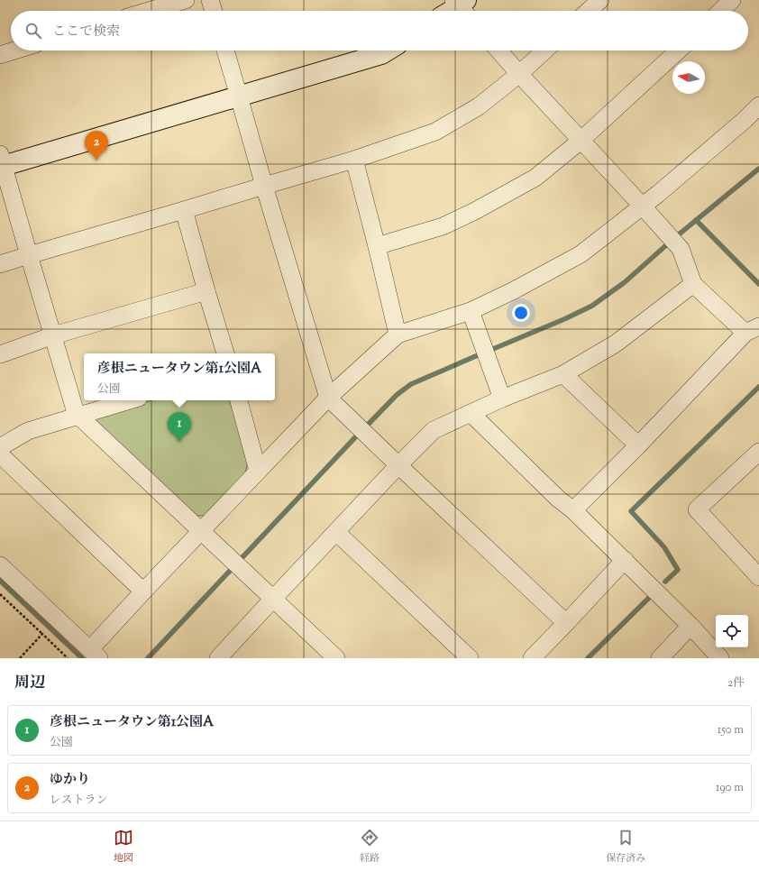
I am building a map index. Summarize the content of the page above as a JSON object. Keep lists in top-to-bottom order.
{
  "north": "left",
  "page": {
    "search": "ここで検索",
    "pins": ["2", "1"],
    "popup": ["彦根ニュータウン第1公園A", "公園"],
    "heading": ["周辺", "2件"],
    "list": [
      {
        "mark": "1",
        "name": "彦根ニュータウン第1公園A",
        "note": "公園",
        "value": "150 m"
      },
      {
        "mark": "2",
        "name": "ゆかり",
        "note": "レストラン",
        "value": "190 m"
      }
    ],
    "nav": ["地図", "経路", "保存済み"]
  }
}
